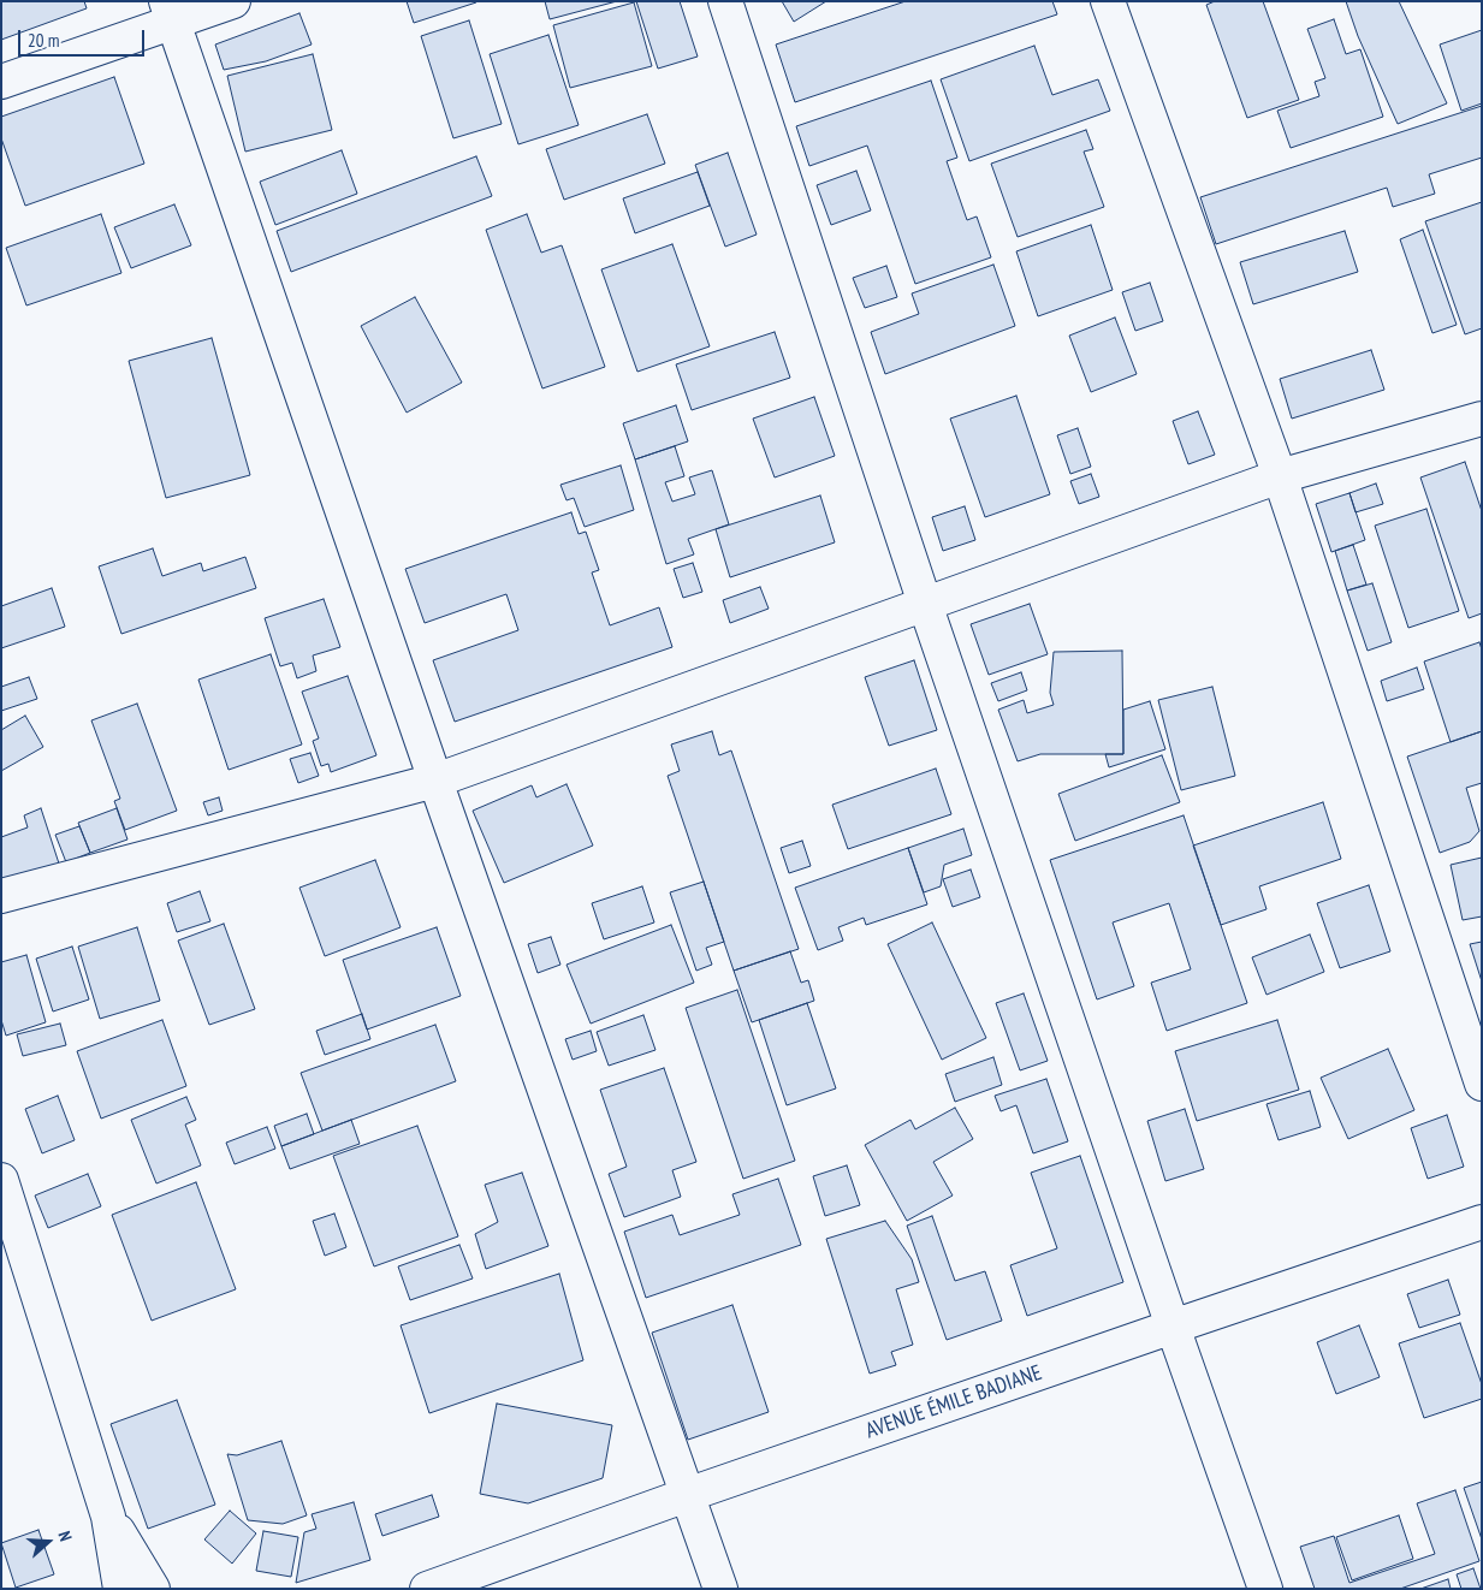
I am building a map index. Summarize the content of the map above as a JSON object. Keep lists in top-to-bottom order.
{
  "streets": {
    "street": ["AVENUE ÉMILE BADIANE"]
  },
  "scale_bar": "20 m",
  "north": "right"
}
